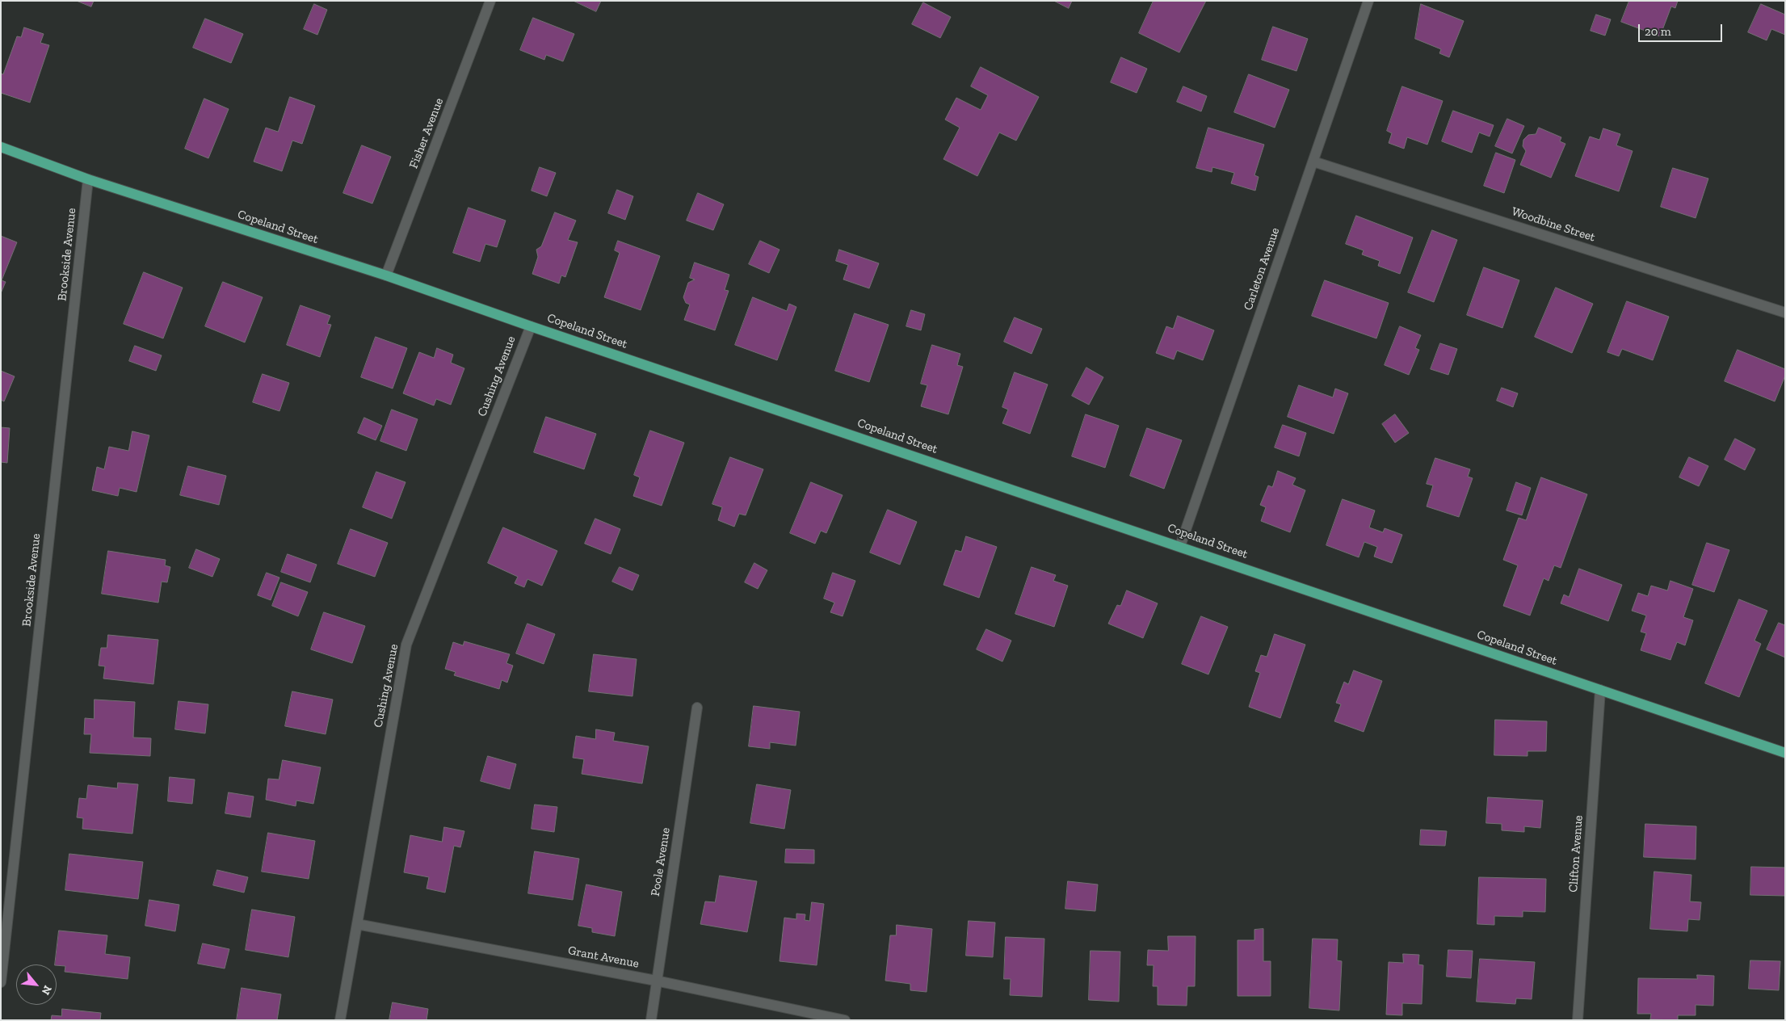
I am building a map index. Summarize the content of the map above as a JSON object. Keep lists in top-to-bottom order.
{
  "streets": {
    "main road": ["Copeland Street"],
    "street": [
      "Fisher Avenue",
      "Woodbine Street",
      "Brookside Avenue",
      "Carleton Avenue",
      "Cushing Avenue",
      "Clifton Avenue",
      "Poole Avenue",
      "Grant Avenue"
    ]
  },
  "crossings": [
    ["Fisher Avenue", "Copeland Street"],
    ["Woodbine Street", "Carleton Avenue"],
    ["Copeland Street", "Brookside Avenue"],
    ["Copeland Street", "Carleton Avenue"],
    ["Copeland Street", "Cushing Avenue"],
    ["Copeland Street", "Clifton Avenue"],
    ["Cushing Avenue", "Grant Avenue"],
    ["Poole Avenue", "Grant Avenue"]
  ],
  "scale_bar": "20 m",
  "north": "bottom right"
}
